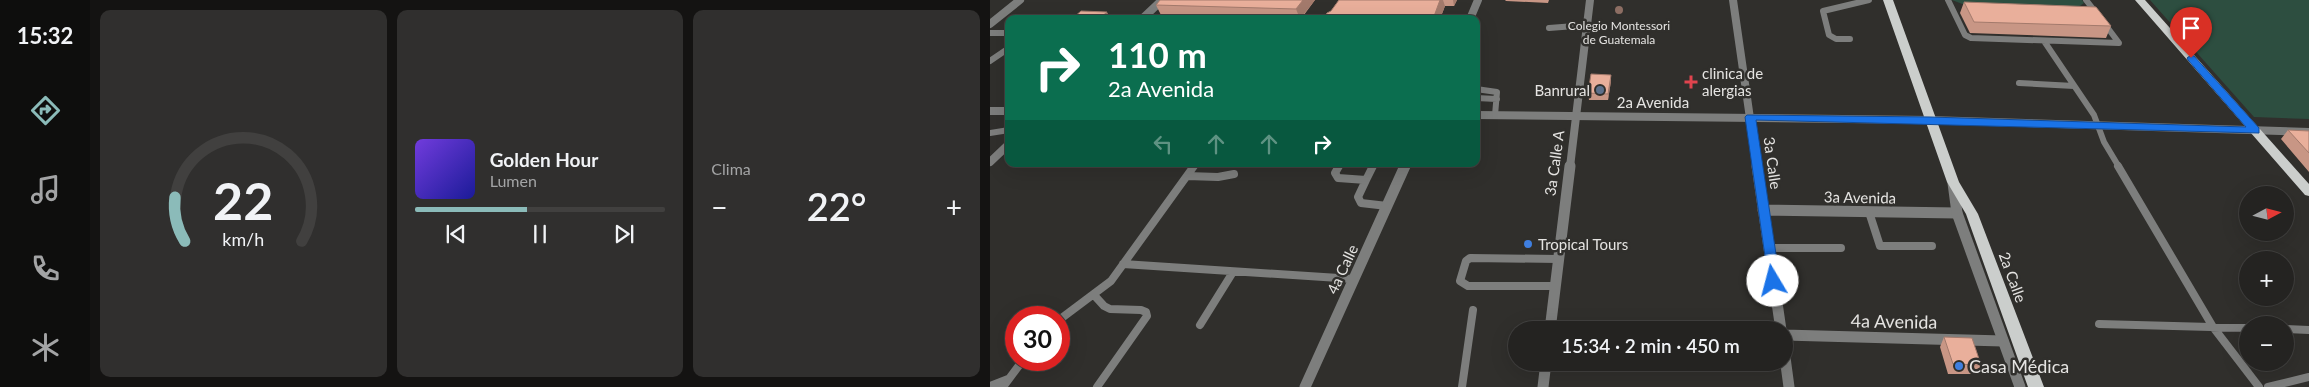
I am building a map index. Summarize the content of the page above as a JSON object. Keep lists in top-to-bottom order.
{
  "streets": {
    "main road": ["2a Calle"],
    "street": [
      "2a Avenida",
      "3a Calle A",
      "3a Calle",
      "3a Avenida",
      "4a Calle",
      "4a Avenida"
    ]
  },
  "crossings": [
    ["2a Avenida", "3a Calle A"],
    ["2a Avenida", "3a Calle"],
    ["2a Avenida", "2a Calle"],
    ["3a Calle", "3a Avenida"],
    ["3a Avenida", "2a Calle"],
    ["2a Calle", "4a Avenida"]
  ],
  "places": {
    "other": [
      "Colegio Montessori de Guatemala",
      "Banrural",
      "Tropical Tours",
      "Casa Médica"
    ],
    "health": ["clinica de alergias"]
  },
  "north": "right",
  "page": {
    "tabs": "15:32",
    "tile": "Clima",
    "turn": ["110 m", "2a Avenida"],
    "song": ["Golden Hour", "Lumen"],
    "heat": ["−", "22°", "+"],
    "map_buttons": ["+", "−"],
    "limit": "30",
    "trip": "15:34 · 2 min · 450 m",
    "gauge": ["22", "km/h"]
  }
}
